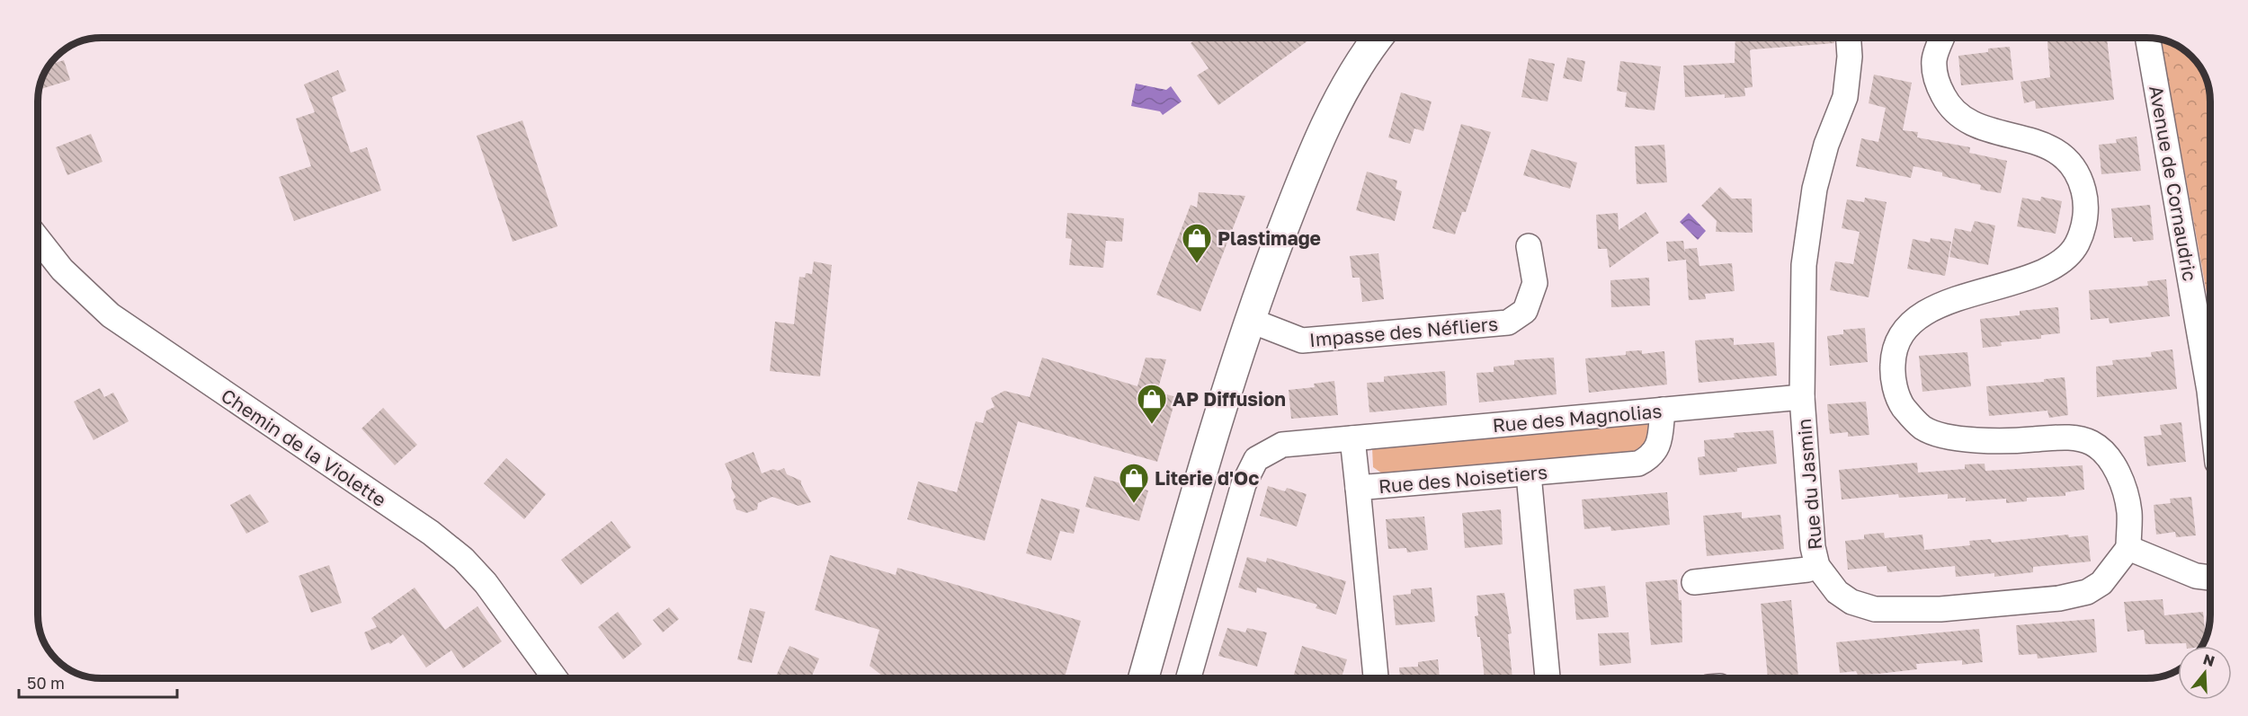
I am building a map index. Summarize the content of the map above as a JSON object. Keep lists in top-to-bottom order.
{
  "streets": {
    "street": [
      "Avenue de Cornaudric",
      "Impasse des Néfliers",
      "Rue des Magnolias",
      "Chemin de la Violette",
      "Rue des Noisetiers",
      "Rue du Jasmin"
    ]
  },
  "crossings": [
    ["Rue des Magnolias", "Rue des Noisetiers"],
    ["Rue des Magnolias", "Rue du Jasmin"]
  ],
  "places": {
    "shop": ["Plastimage", "AP Diffusion", "Literie d'Oc"]
  },
  "scale_bar": "50 m",
  "north": "top"
}
